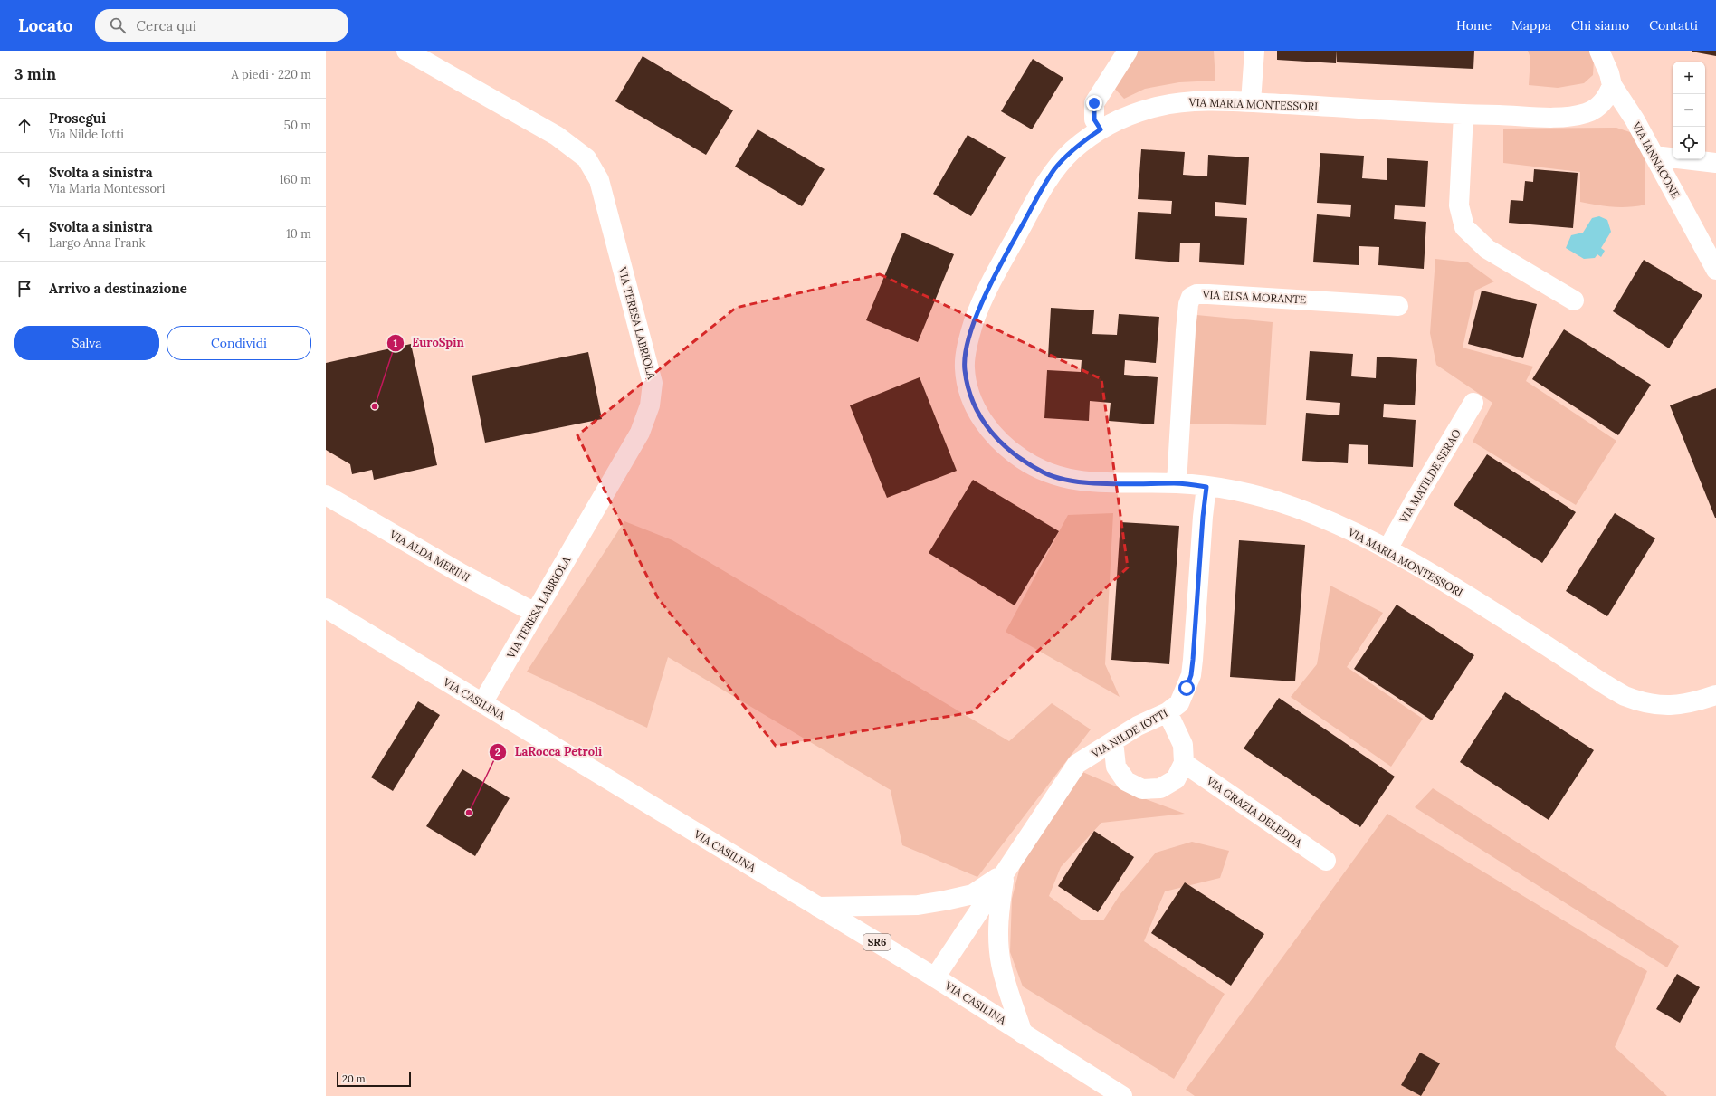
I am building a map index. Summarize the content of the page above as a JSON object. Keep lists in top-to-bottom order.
{
  "streets": {
    "street": [
      "VIA MARIA MONTESSORI",
      "VIA IANNACONE",
      "VIA ELSA MORANTE",
      "VIA TERESA LABRIOLA",
      "VIA MATILDE SERAO",
      "VIA ALDA MERINI",
      "VIA CASILINA",
      "VIA NILDE IOTTI",
      "VIA GRAZIA DELEDDA",
      "SR6"
    ]
  },
  "crossings": [
    ["VIA MARIA MONTESSORI", "VIA IANNACONE"],
    ["VIA MARIA MONTESSORI", "VIA ELSA MORANTE"],
    ["VIA MARIA MONTESSORI", "VIA MATILDE SERAO"],
    ["VIA MARIA MONTESSORI", "VIA NILDE IOTTI"],
    ["VIA TERESA LABRIOLA", "VIA ALDA MERINI"],
    ["VIA TERESA LABRIOLA", "VIA CASILINA"],
    ["VIA CASILINA", "VIA NILDE IOTTI"],
    ["VIA NILDE IOTTI", "VIA GRAZIA DELEDDA"]
  ],
  "places": ["EuroSpin", "LaRocca Petroli"],
  "scale_bar": "20 m",
  "page": {
    "header": "Locato",
    "search": "Cerca qui",
    "nav": [
      "Home",
      "Mappa",
      "Chi siamo",
      "Contatti"
    ],
    "heading": ["3 min", "A piedi · 220 m"],
    "map_buttons": ["+", "−"],
    "list": [
      ["Prosegui", "Via Nilde Iotti", "50 m"],
      ["Svolta a sinistra", "Via Maria Montessori", "160 m"],
      ["Svolta a sinistra", "Largo Anna Frank", "10 m"],
      "Arrivo a destinazione"
    ],
    "buttons": ["Salva", "Condividi"],
    "scale": "20 m"
  }
}
